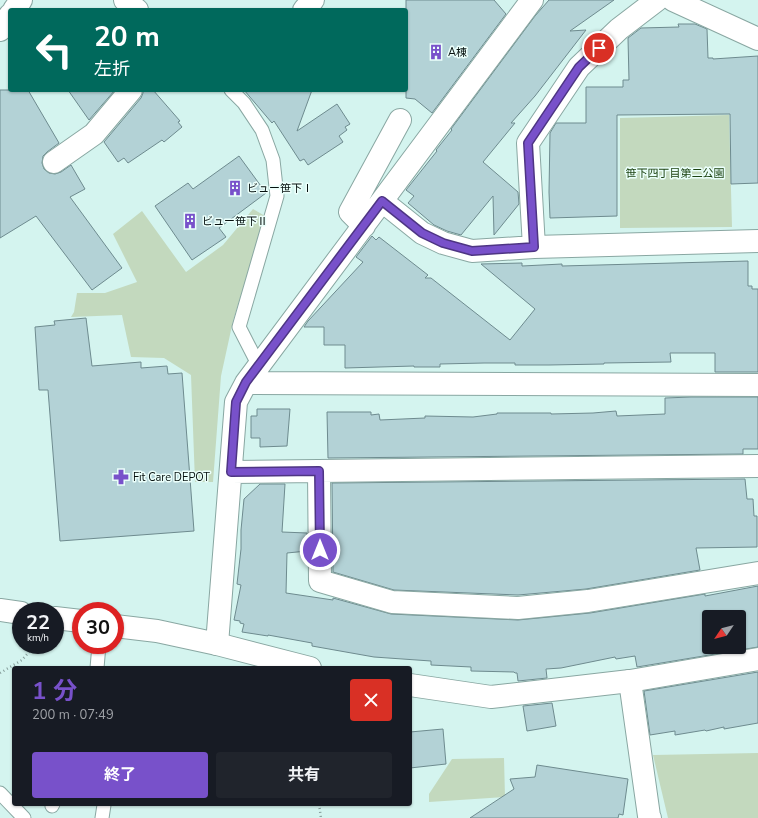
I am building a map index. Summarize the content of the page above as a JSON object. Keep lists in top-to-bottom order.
{
  "parks": ["笹下四丁目第二公園"],
  "places": {
    "building": ["A棟", "ビュー笹下Ⅰ", "ビュー笹下Ⅱ"],
    "pharmacy": ["Fit Care DEPOT"]
  },
  "north": "bottom left",
  "page": {
    "turn": ["20 m", "左折"],
    "speed": "22 km/h",
    "limit": "30",
    "heading": ["1 分", "200 m · 07:49"],
    "buttons": ["終了", "共有"]
  }
}
